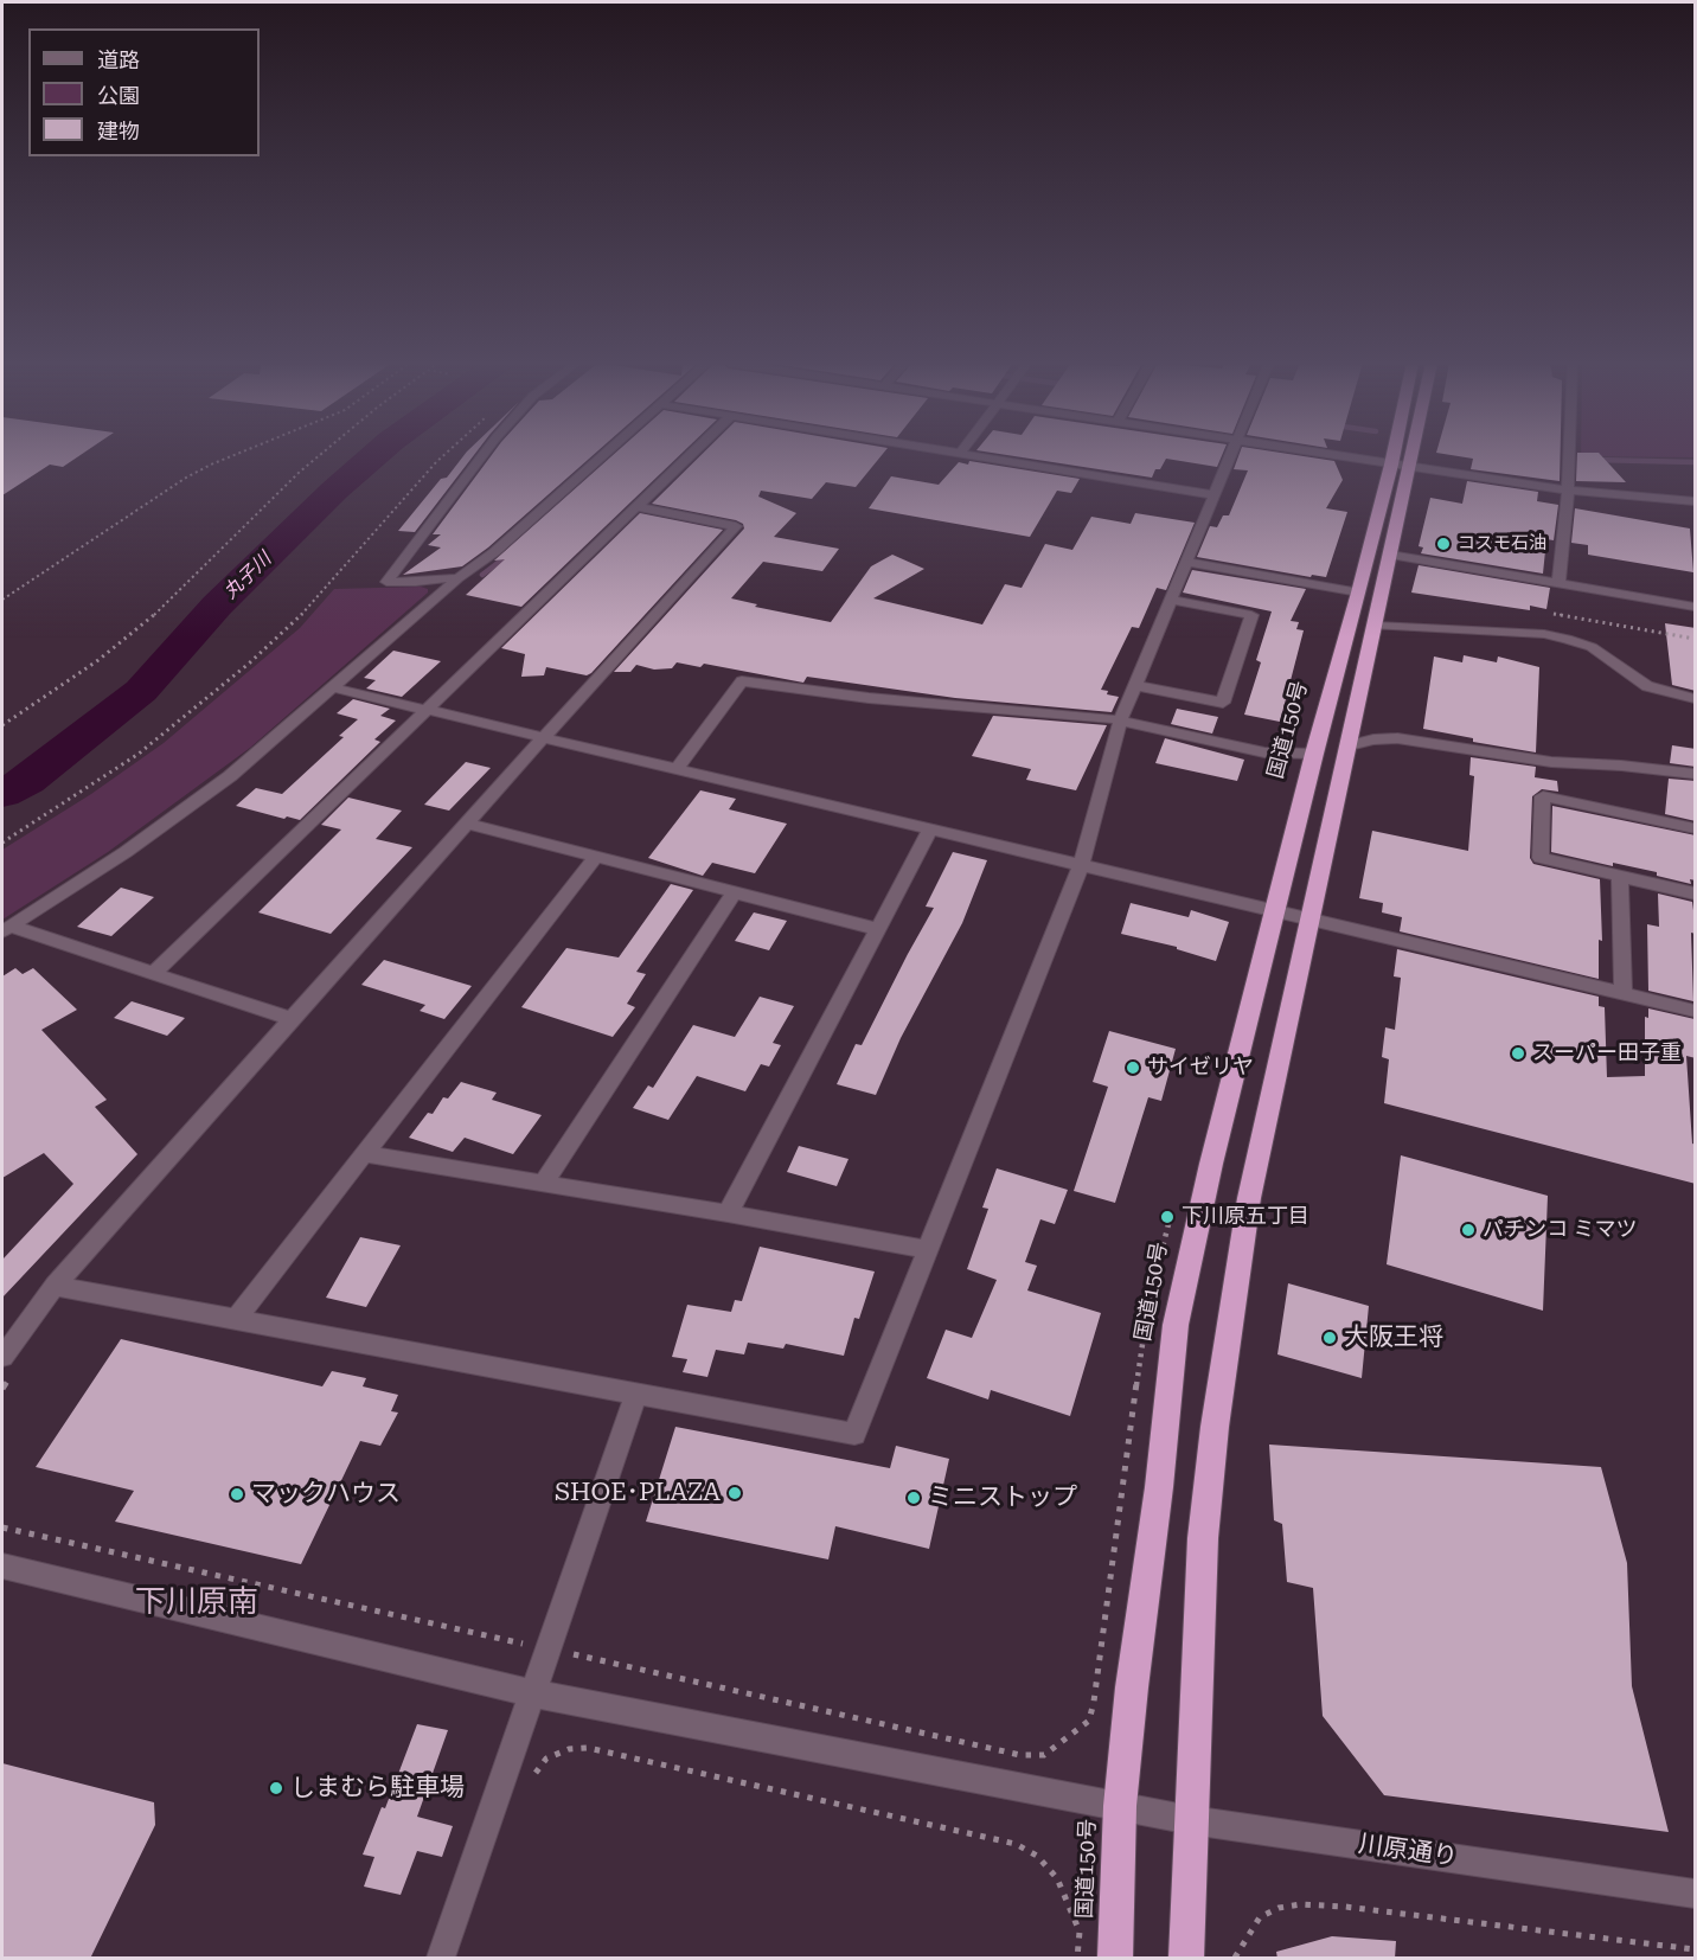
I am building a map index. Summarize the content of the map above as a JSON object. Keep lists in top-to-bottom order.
{
  "streets": {
    "highway": ["国道150号"],
    "street": ["川原通り"]
  },
  "crossings": [
    ["国道150号", "川原通り"]
  ],
  "districts": ["下川原南"],
  "water": ["丸子川"],
  "places": [
    "コスモ石油",
    "スーパー田子重",
    "サイゼリヤ",
    "下川原五丁目",
    "パチンコ ミマツ",
    "大阪王将",
    "SHOE･PLAZA",
    "マックハウス",
    "ミニストップ",
    "しまむら駐車場"
  ],
  "legend": ["道路", "公園", "建物"]
}
